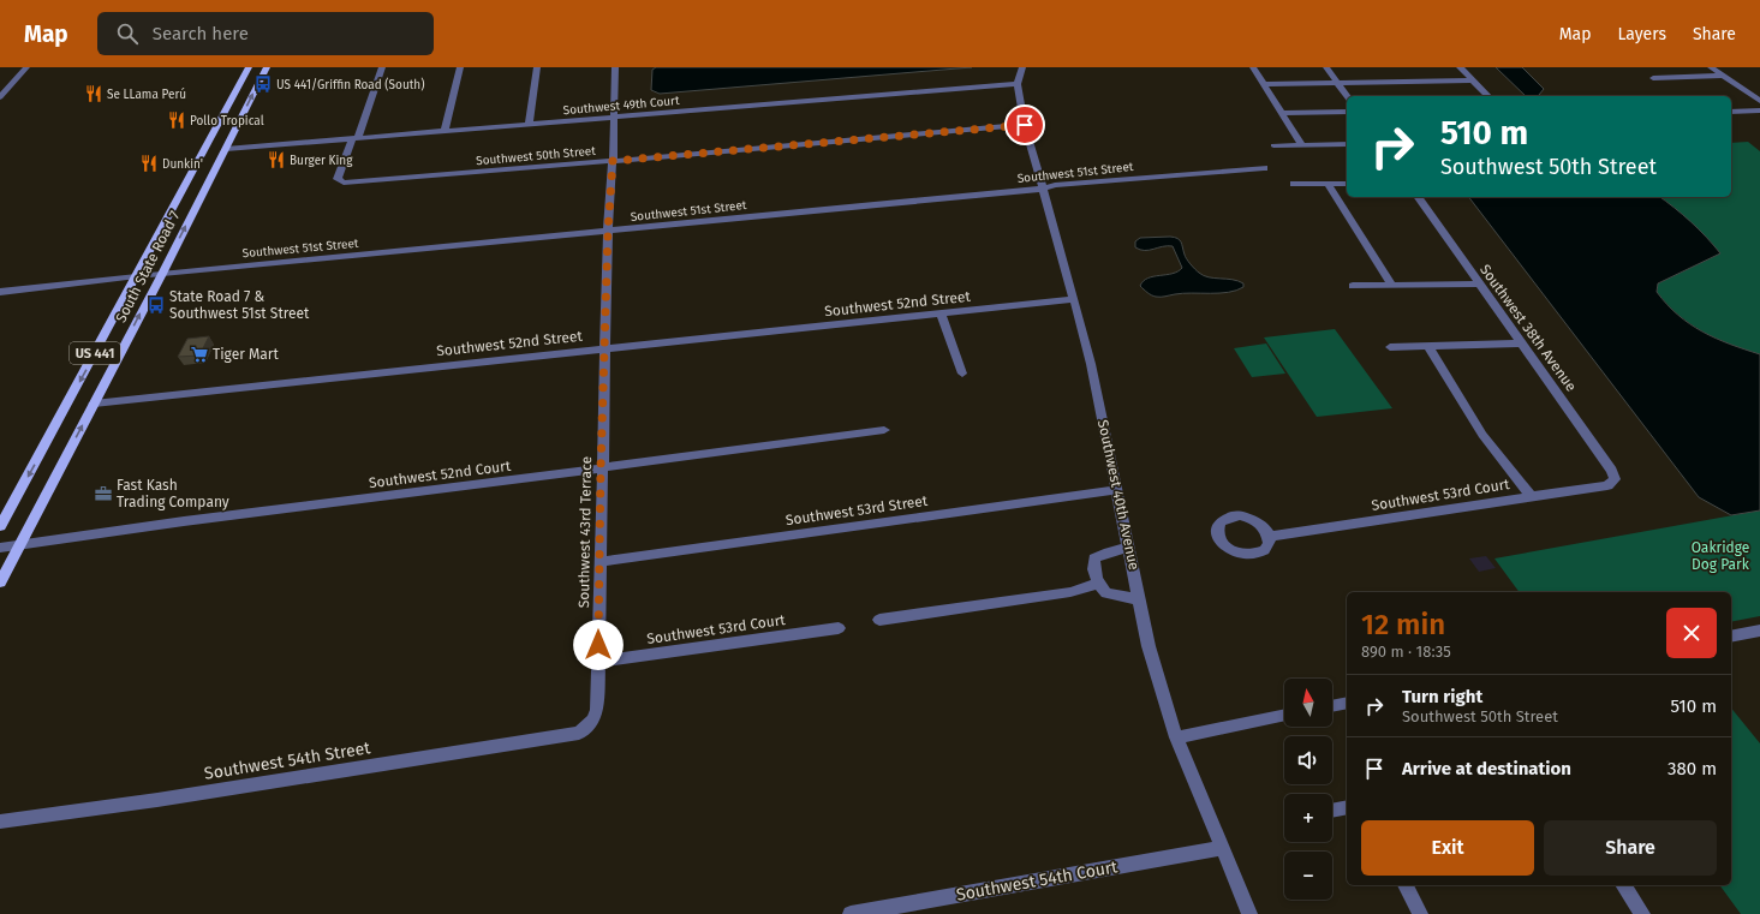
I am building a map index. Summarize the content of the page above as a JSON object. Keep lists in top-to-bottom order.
{
  "streets": {
    "main road": ["South State Road 7", "US 441"],
    "street": [
      "Southwest 49th Court",
      "Southwest 50th Street",
      "Southwest 51st Street",
      "Southwest 52nd Street",
      "Southwest 38th Avenue",
      "Southwest 52nd Court",
      "Southwest 40th Avenue",
      "Southwest 53rd Court",
      "Southwest 53rd Street",
      "Southwest 43rd Terrace",
      "Southwest 54th Street",
      "Southwest 54th Court"
    ]
  },
  "crossings": [
    ["Southwest 49th Court", "Southwest 50th Street"],
    ["Southwest 49th Court", "South State Road 7"],
    ["Southwest 49th Court", "Southwest 40th Avenue"],
    ["Southwest 49th Court", "Southwest 43rd Terrace"],
    ["Southwest 50th Street", "Southwest 40th Avenue"],
    ["Southwest 50th Street", "Southwest 43rd Terrace"],
    ["Southwest 51st Street", "South State Road 7"],
    ["Southwest 51st Street", "Southwest 40th Avenue"],
    ["Southwest 51st Street", "Southwest 43rd Terrace"],
    ["South State Road 7", "Southwest 52nd Street"],
    ["South State Road 7", "Southwest 52nd Court"],
    ["Southwest 52nd Street", "Southwest 40th Avenue"],
    ["Southwest 52nd Street", "Southwest 43rd Terrace"],
    ["Southwest 38th Avenue", "Southwest 53rd Court"],
    ["Southwest 52nd Court", "Southwest 43rd Terrace"],
    ["Southwest 40th Avenue", "Southwest 53rd Street"],
    ["Southwest 40th Avenue", "Southwest 54th Court"],
    ["Southwest 53rd Court", "Southwest 43rd Terrace"],
    ["Southwest 53rd Street", "Southwest 43rd Terrace"],
    ["Southwest 43rd Terrace", "Southwest 54th Street"]
  ],
  "parks": ["Oakridge Dog Park"],
  "places": {
    "bus stop": ["US 441/Griffin Road (South)", "State Road 7 & Southwest 51st Street"],
    "restaurant": [
      "Se LLama Perú",
      "Pollo Tropical",
      "Burger King",
      "Dunkin'"
    ],
    "supermarket": ["Tiger Mart"],
    "office": ["Fast Kash Trading Company"]
  },
  "north": "top",
  "page": {
    "header": "Map",
    "search": "Search here",
    "nav": ["Map", "Layers", "Share"],
    "turn": ["510 m", "Southwest 50th Street"],
    "heading": ["12 min", "890 m · 18:35"],
    "list": [
      {
        "name": "Turn right",
        "note": "Southwest 50th Street",
        "value": "510 m"
      },
      {
        "name": "Arrive at destination",
        "value": "380 m"
      }
    ],
    "map_buttons": ["+", "−"],
    "buttons": ["Exit", "Share"]
  }
}
